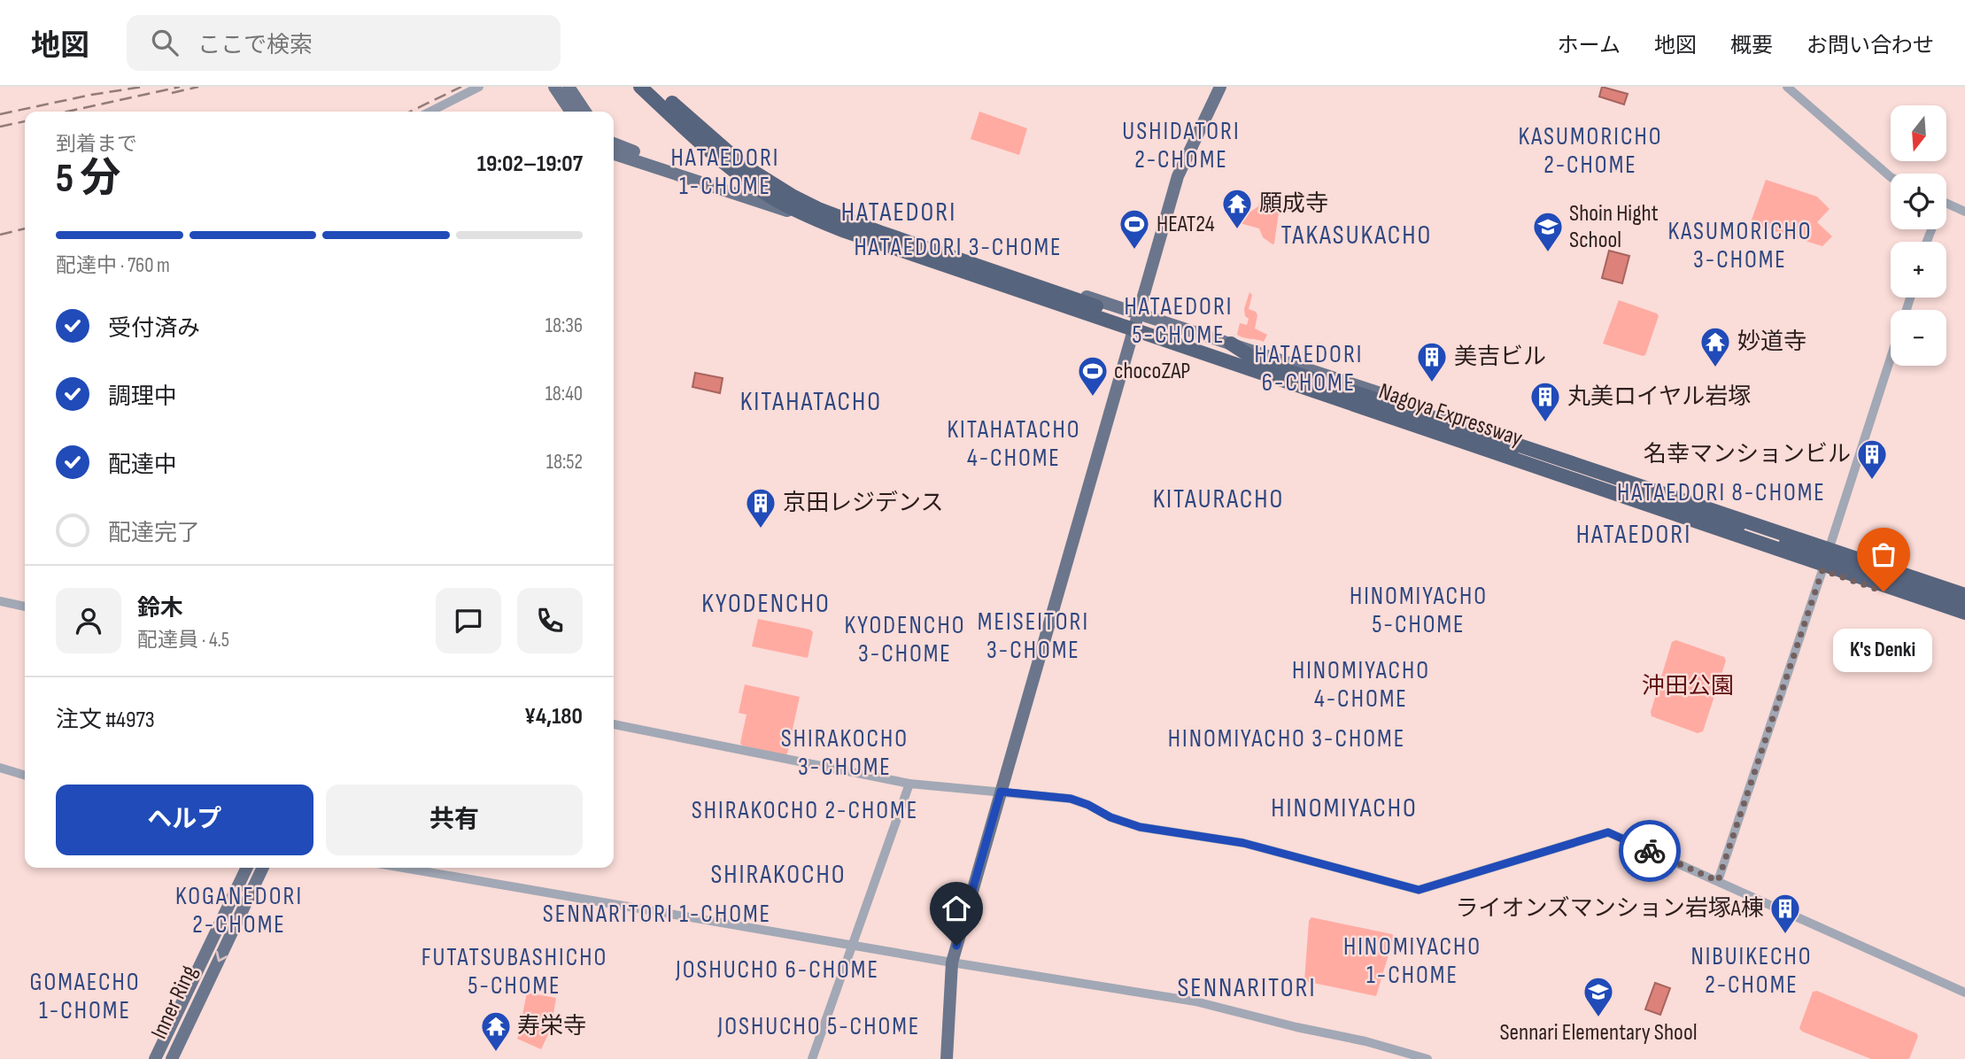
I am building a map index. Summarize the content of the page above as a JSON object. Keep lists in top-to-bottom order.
{
  "streets": {
    "highway": ["Nagoya Expressway"],
    "main road": ["Inner Ring"]
  },
  "districts": [
    "USHIDATORI 2-CHOME",
    "KASUMORICHO 2-CHOME",
    "HATAEDORI 1-CHOME",
    "HATAEDORI",
    "KASUMORICHO 3-CHOME",
    "TAKASUKACHO",
    "HATAEDORI 3-CHOME",
    "HATAEDORI 5-CHOME",
    "HATAEDORI 6-CHOME",
    "KITAHATACHO",
    "KITAHATACHO 4-CHOME",
    "HATAEDORI 8-CHOME",
    "KITAURACHO",
    "HATAEDORI",
    "HINOMIYACHO 5-CHOME",
    "KYODENCHO",
    "MEISEITORI 3-CHOME",
    "KYODENCHO 3-CHOME",
    "HINOMIYACHO 4-CHOME",
    "SHIRAKOCHO 3-CHOME",
    "HINOMIYACHO 3-CHOME",
    "HINOMIYACHO",
    "SHIRAKOCHO 2-CHOME",
    "SHIRAKOCHO",
    "KOGANEDORI 2-CHOME",
    "SENNARITORI 1-CHOME",
    "HINOMIYACHO 1-CHOME",
    "NIBUIKECHO 2-CHOME",
    "FUTATSUBASHICHO 5-CHOME",
    "JOSHUCHO 6-CHOME",
    "GOMAECHO 1-CHOME",
    "SENNARITORI",
    "JOSHUCHO 5-CHOME"
  ],
  "parks": ["沖田公園"],
  "places": {
    "temple": ["願成寺", "妙道寺", "寿栄寺"],
    "sports": ["HEAT24", "chocoZAP"],
    "school or university": ["Shoin Hight School", "Sennari Elementary Shool"],
    "building": [
      "美吉ビル",
      "丸美ロイヤル岩塚",
      "名幸マンションビル",
      "京田レジデンス",
      "ライオンズマンション岩塚A棟"
    ],
    "other": ["K's Denki"]
  },
  "north": "bottom",
  "page": {
    "header": "地図",
    "search": "ここで検索",
    "nav": [
      "ホーム",
      "地図",
      "概要",
      "お問い合わせ"
    ],
    "map_buttons": ["+", "−"],
    "heading": ["5 分", "到着まで", "19:02–19:07"],
    "panel": [
      "鈴木",
      "配達員 · 4.5",
      "注文 #4973",
      "¥4,180"
    ],
    "bar": "配達中 · 760 m",
    "list": [
      ["受付済み", "18:36"],
      ["調理中", "18:40"],
      ["配達中", "18:52"],
      "配達完了"
    ],
    "bubble": "K's Denki",
    "buttons": ["ヘルプ", "共有"]
  }
}
